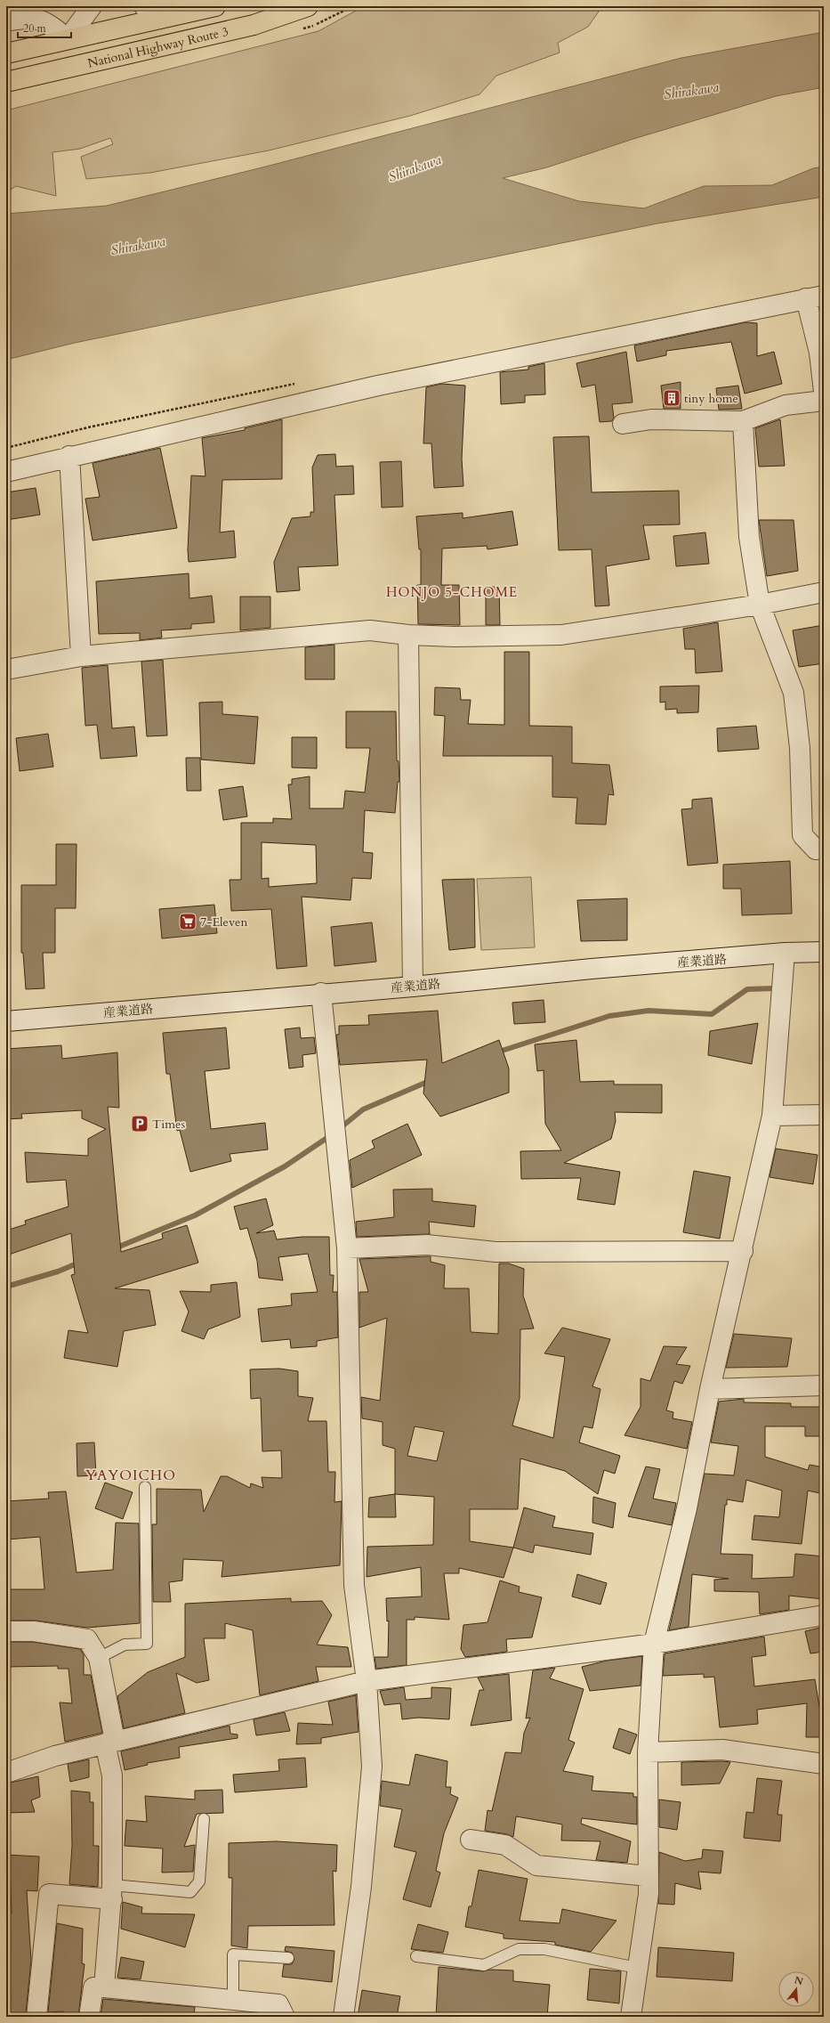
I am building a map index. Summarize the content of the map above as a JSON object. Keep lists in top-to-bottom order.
{
  "streets": {
    "highway": ["National Highway Route 3"],
    "street": ["産業道路"]
  },
  "districts": ["HONJO 5-CHOME", "YAYOICHO"],
  "water": ["Shirakawa"],
  "places": {
    "building": ["tiny home"],
    "supermarket": ["7-Eleven"],
    "parking": ["Times"]
  },
  "scale_bar": "20 m",
  "north": "top"
}
